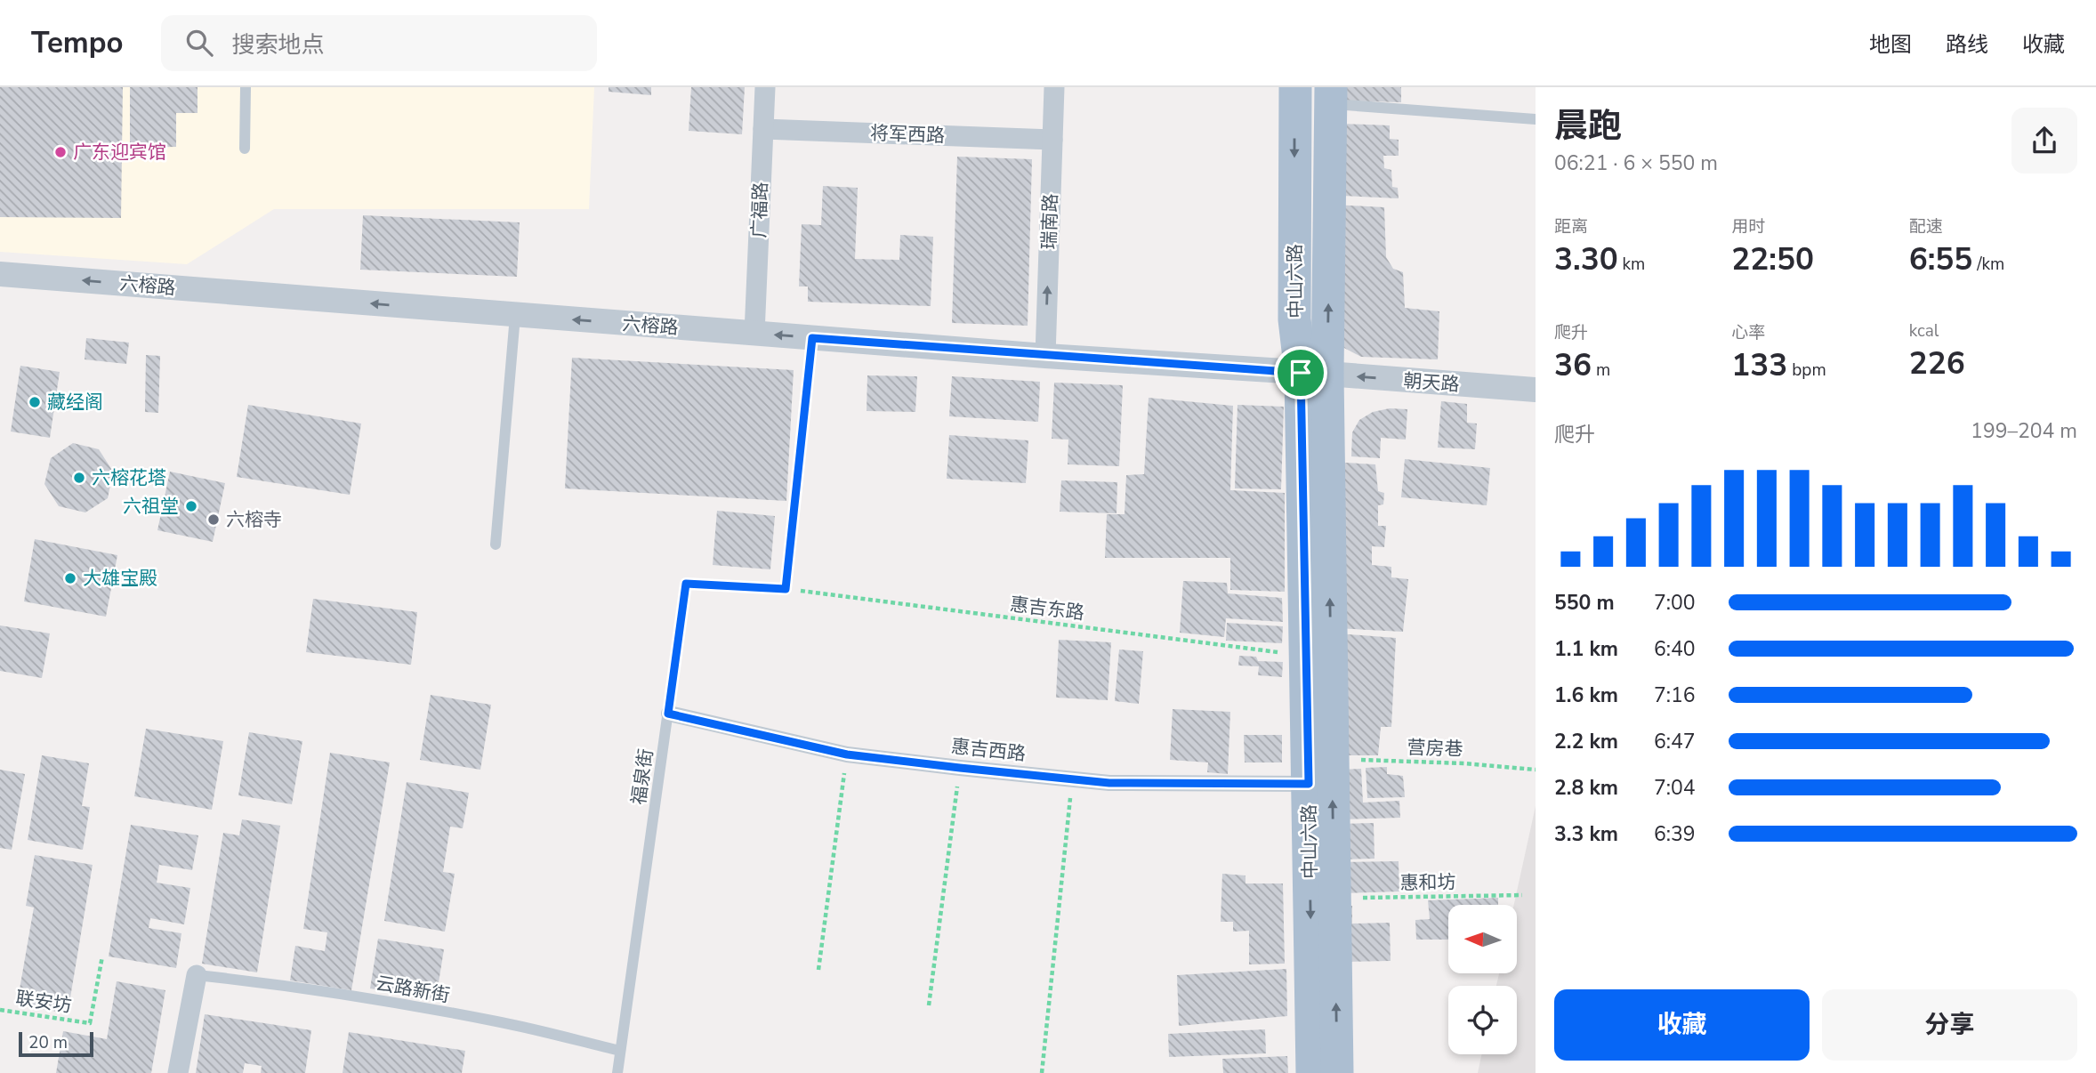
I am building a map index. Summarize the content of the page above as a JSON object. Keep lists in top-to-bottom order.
{
  "streets": {
    "main road": ["中山六路"],
    "street": [
      "将军西路",
      "广福路",
      "瑞南路",
      "六榕路",
      "朝天路",
      "惠吉西路"
    ],
    "lane": ["福泉街", "云路新街"],
    "path": [
      "惠吉东路",
      "营房巷",
      "惠和坊",
      "联安坊"
    ]
  },
  "crossings": [
    ["将军西路", "广福路"],
    ["将军西路", "瑞南路"],
    ["广福路", "六榕路"],
    ["瑞南路", "六榕路"],
    ["中山六路", "六榕路"],
    ["中山六路", "朝天路"],
    ["中山六路", "惠吉东路"],
    ["中山六路", "营房巷"],
    ["中山六路", "惠吉西路"],
    ["中山六路", "惠和坊"],
    ["六榕路", "朝天路"],
    ["惠吉东路", "福泉街"],
    ["惠吉西路", "福泉街"],
    ["福泉街", "云路新街"]
  ],
  "one_way": ["瑞南路", "六榕路", "朝天路"],
  "places": [
    "广东迎宾馆",
    "藏经阁",
    "六榕花塔",
    "六祖堂",
    "六榕寺",
    "大雄宝殿"
  ],
  "scale_bar": "20 m",
  "north": "left",
  "page": {
    "header": "Tempo",
    "search": "搜索地点",
    "nav": ["地图", "路线", "收藏"],
    "heading": ["晨跑", "06:21 · 6 × 550 m"],
    "stats": [
      ["距离", "3.30 km"],
      ["用时", "22:50"],
      ["配速", "6:55 /km"],
      ["爬升", "36 m"],
      ["心率", "133 bpm"],
      ["kcal", "226"]
    ],
    "chart": ["爬升", "199–204 m"],
    "list": [
      {
        "name": "550 m",
        "note": "7:00"
      },
      {
        "name": "1.1 km",
        "note": "6:40"
      },
      {
        "name": "1.6 km",
        "note": "7:16"
      },
      {
        "name": "2.2 km",
        "note": "6:47"
      },
      {
        "name": "2.8 km",
        "note": "7:04"
      },
      {
        "name": "3.3 km",
        "note": "6:39"
      }
    ],
    "buttons": ["收藏", "分享"],
    "scale": "20 m"
  }
}
